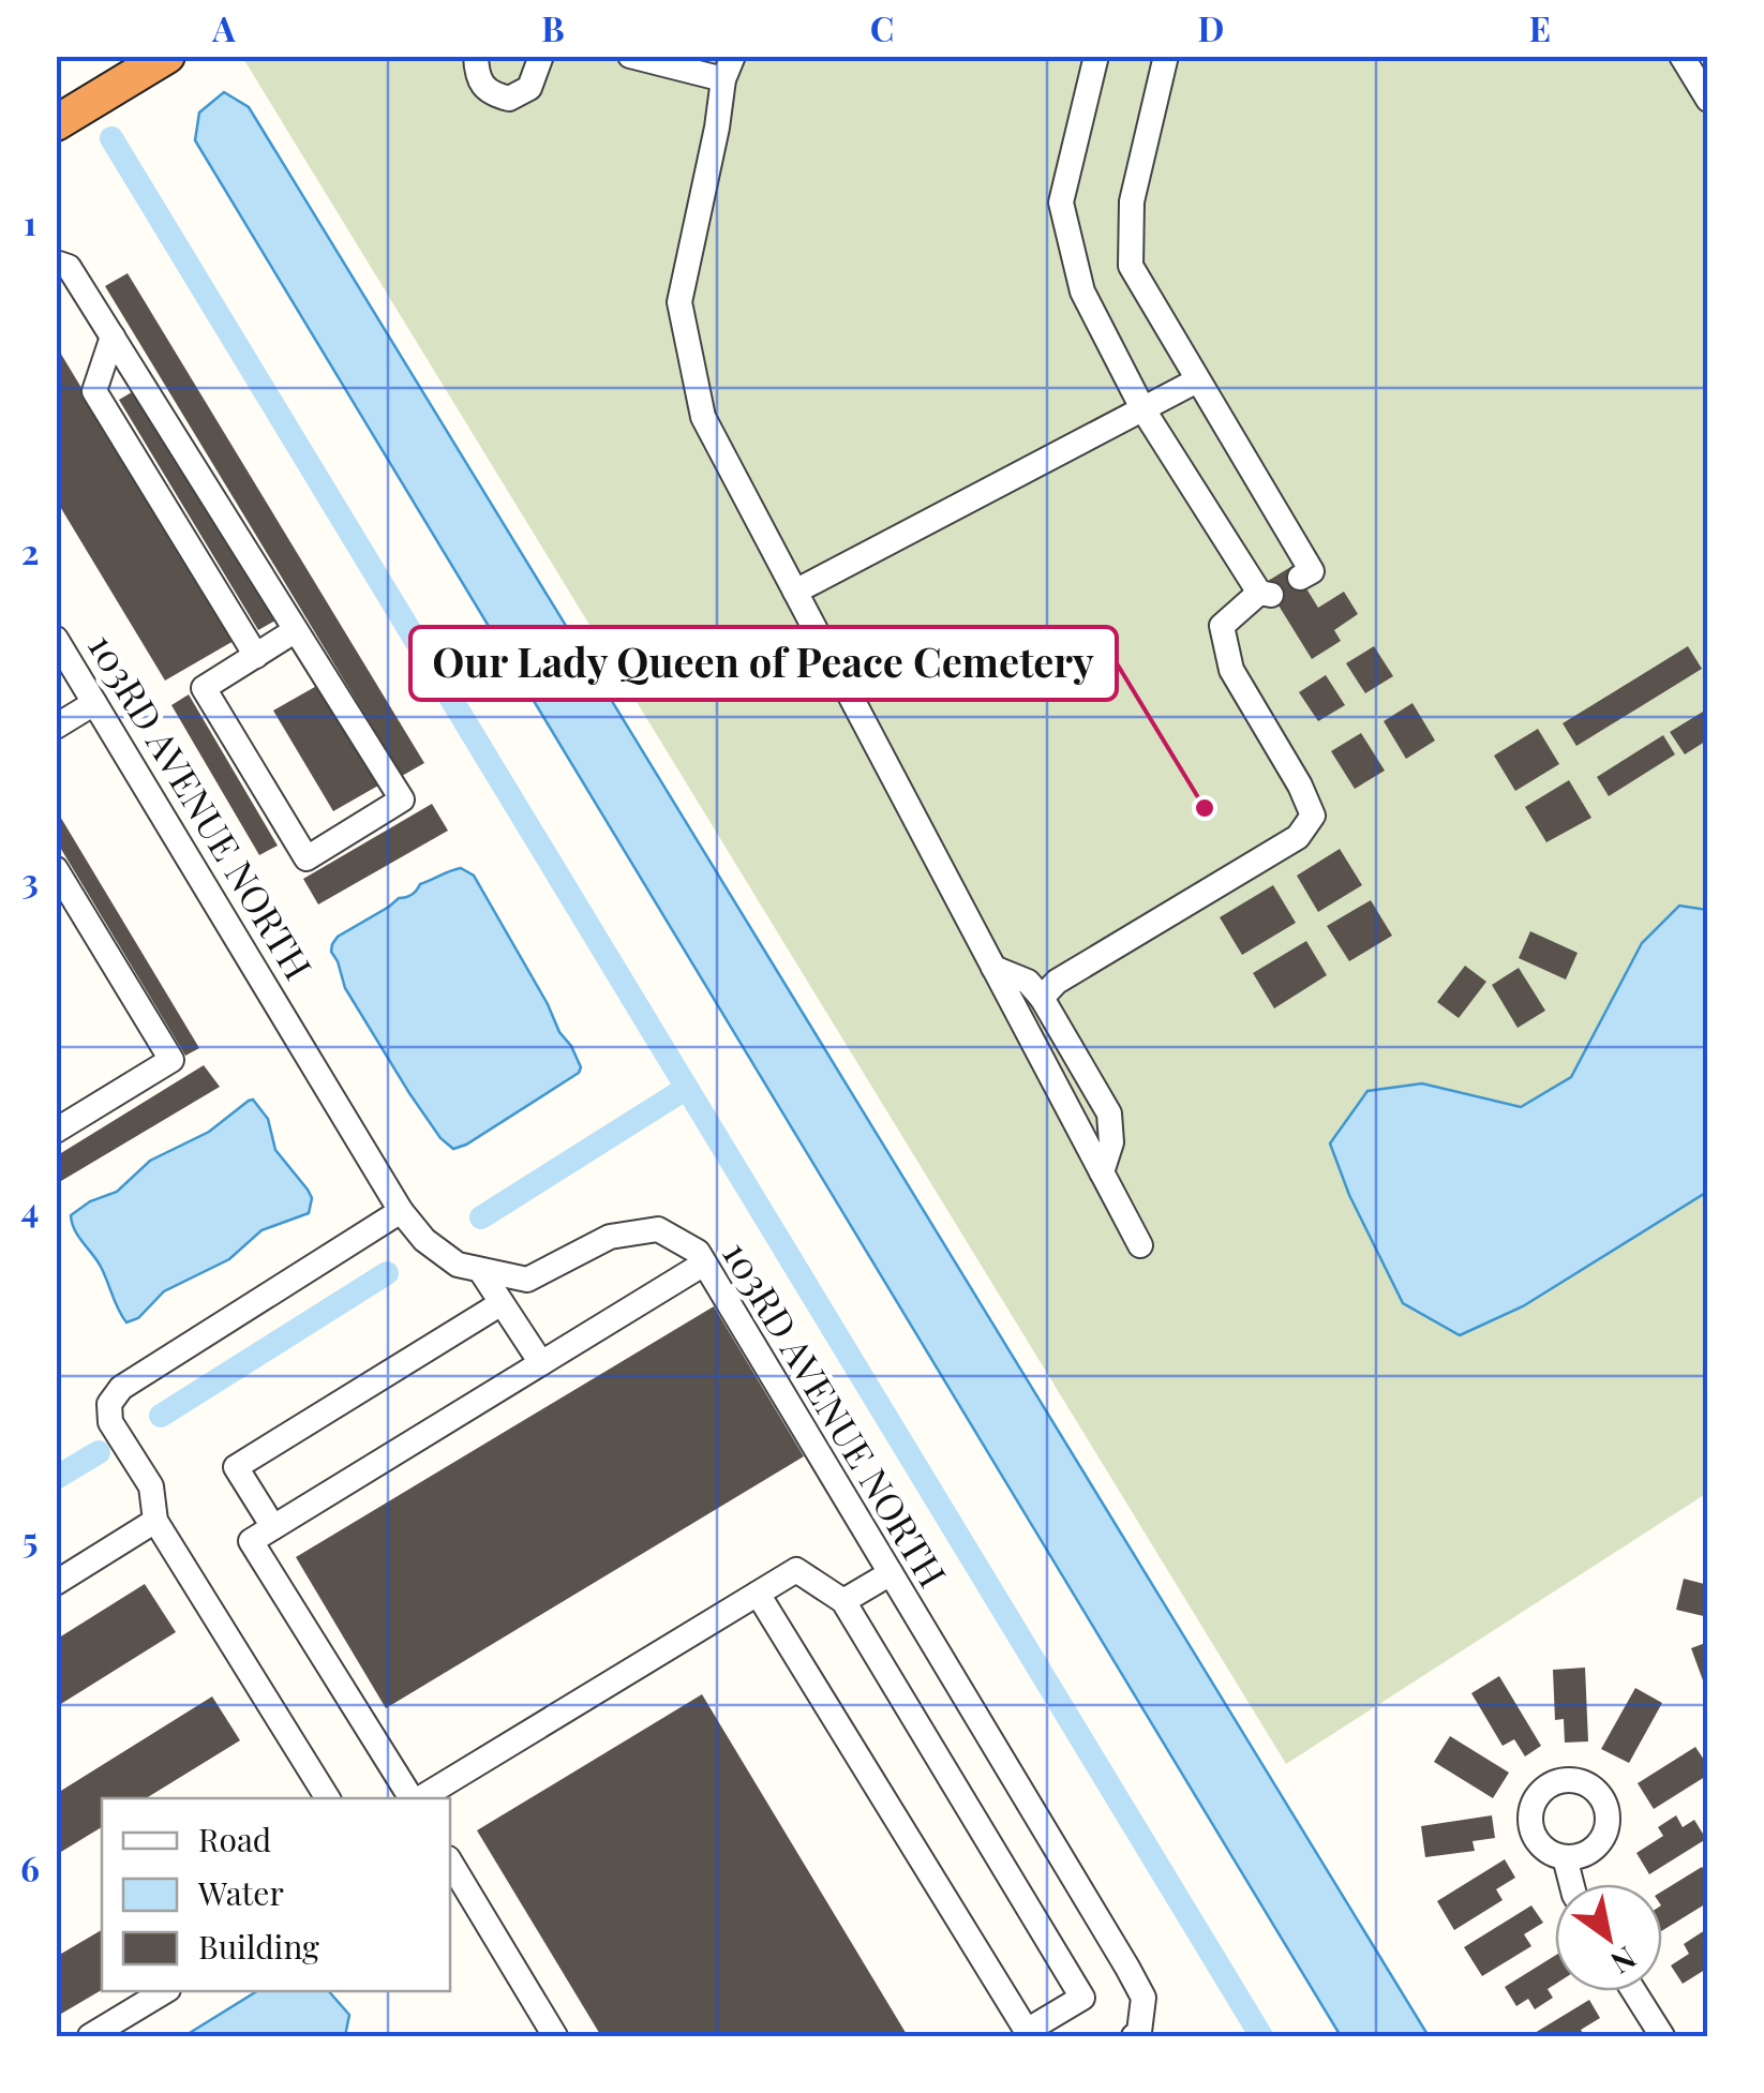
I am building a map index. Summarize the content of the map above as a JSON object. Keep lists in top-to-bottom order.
{
  "streets": {
    "street": ["103RD AVENUE NORTH"]
  },
  "places": ["Our Lady Queen of Peace Cemetery"],
  "legend": ["Road", "Water", "Building"],
  "north": "bottom right",
  "grid": {
    "columns": [
      "A",
      "B",
      "C",
      "D",
      "E"
    ],
    "rows": [
      "1",
      "2",
      "3",
      "4",
      "5",
      "6"
    ]
  }
}
